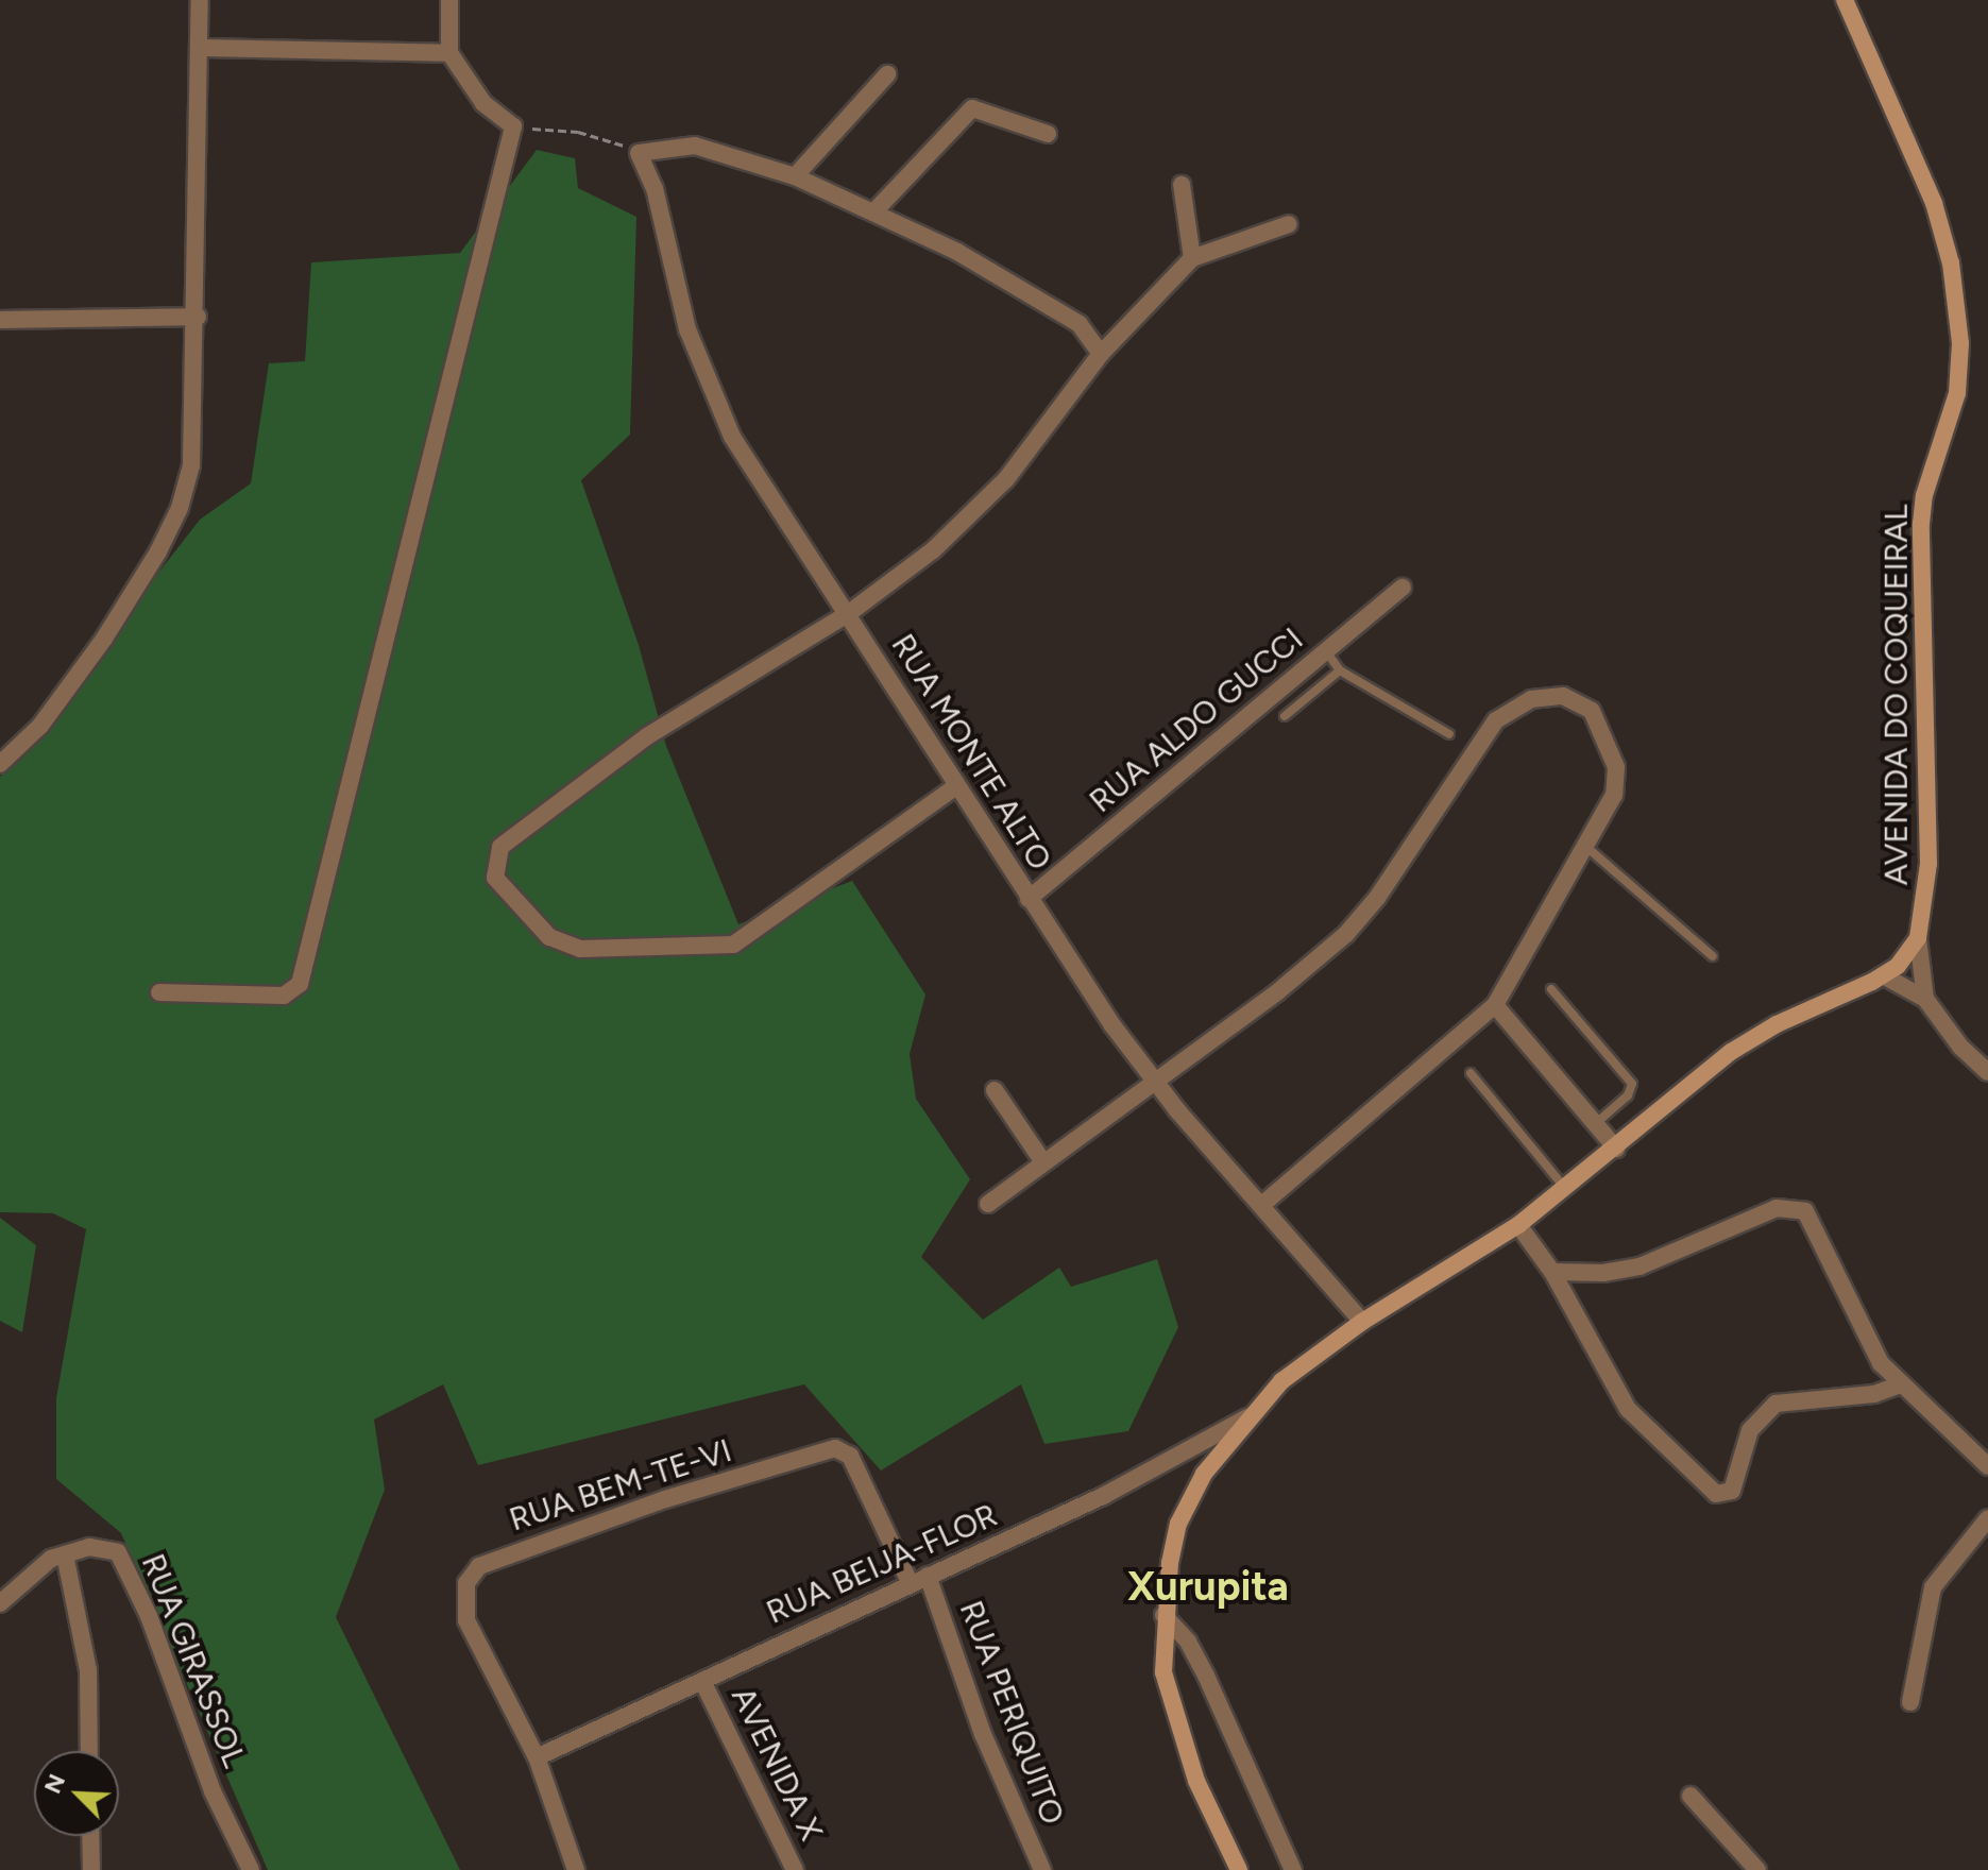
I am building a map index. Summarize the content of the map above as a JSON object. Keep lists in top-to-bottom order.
{
  "streets": {
    "main road": ["AVENIDA DO COQUEIRAL"],
    "street": [
      "RUA ALDO GUCCI",
      "RUA MONTE ALTO",
      "RUA BEM-TE-VI",
      "RUA BEIJA-FLOR",
      "RUA GIRASSOL",
      "RUA PERIQUITO",
      "AVENIDA X"
    ]
  },
  "crossings": [
    ["RUA ALDO GUCCI", "RUA MONTE ALTO"],
    ["RUA BEM-TE-VI", "RUA BEIJA-FLOR"],
    ["RUA BEIJA-FLOR", "RUA PERIQUITO"],
    ["RUA BEIJA-FLOR", "AVENIDA X"]
  ],
  "districts": ["Xurupita"],
  "north": "top left"
}
